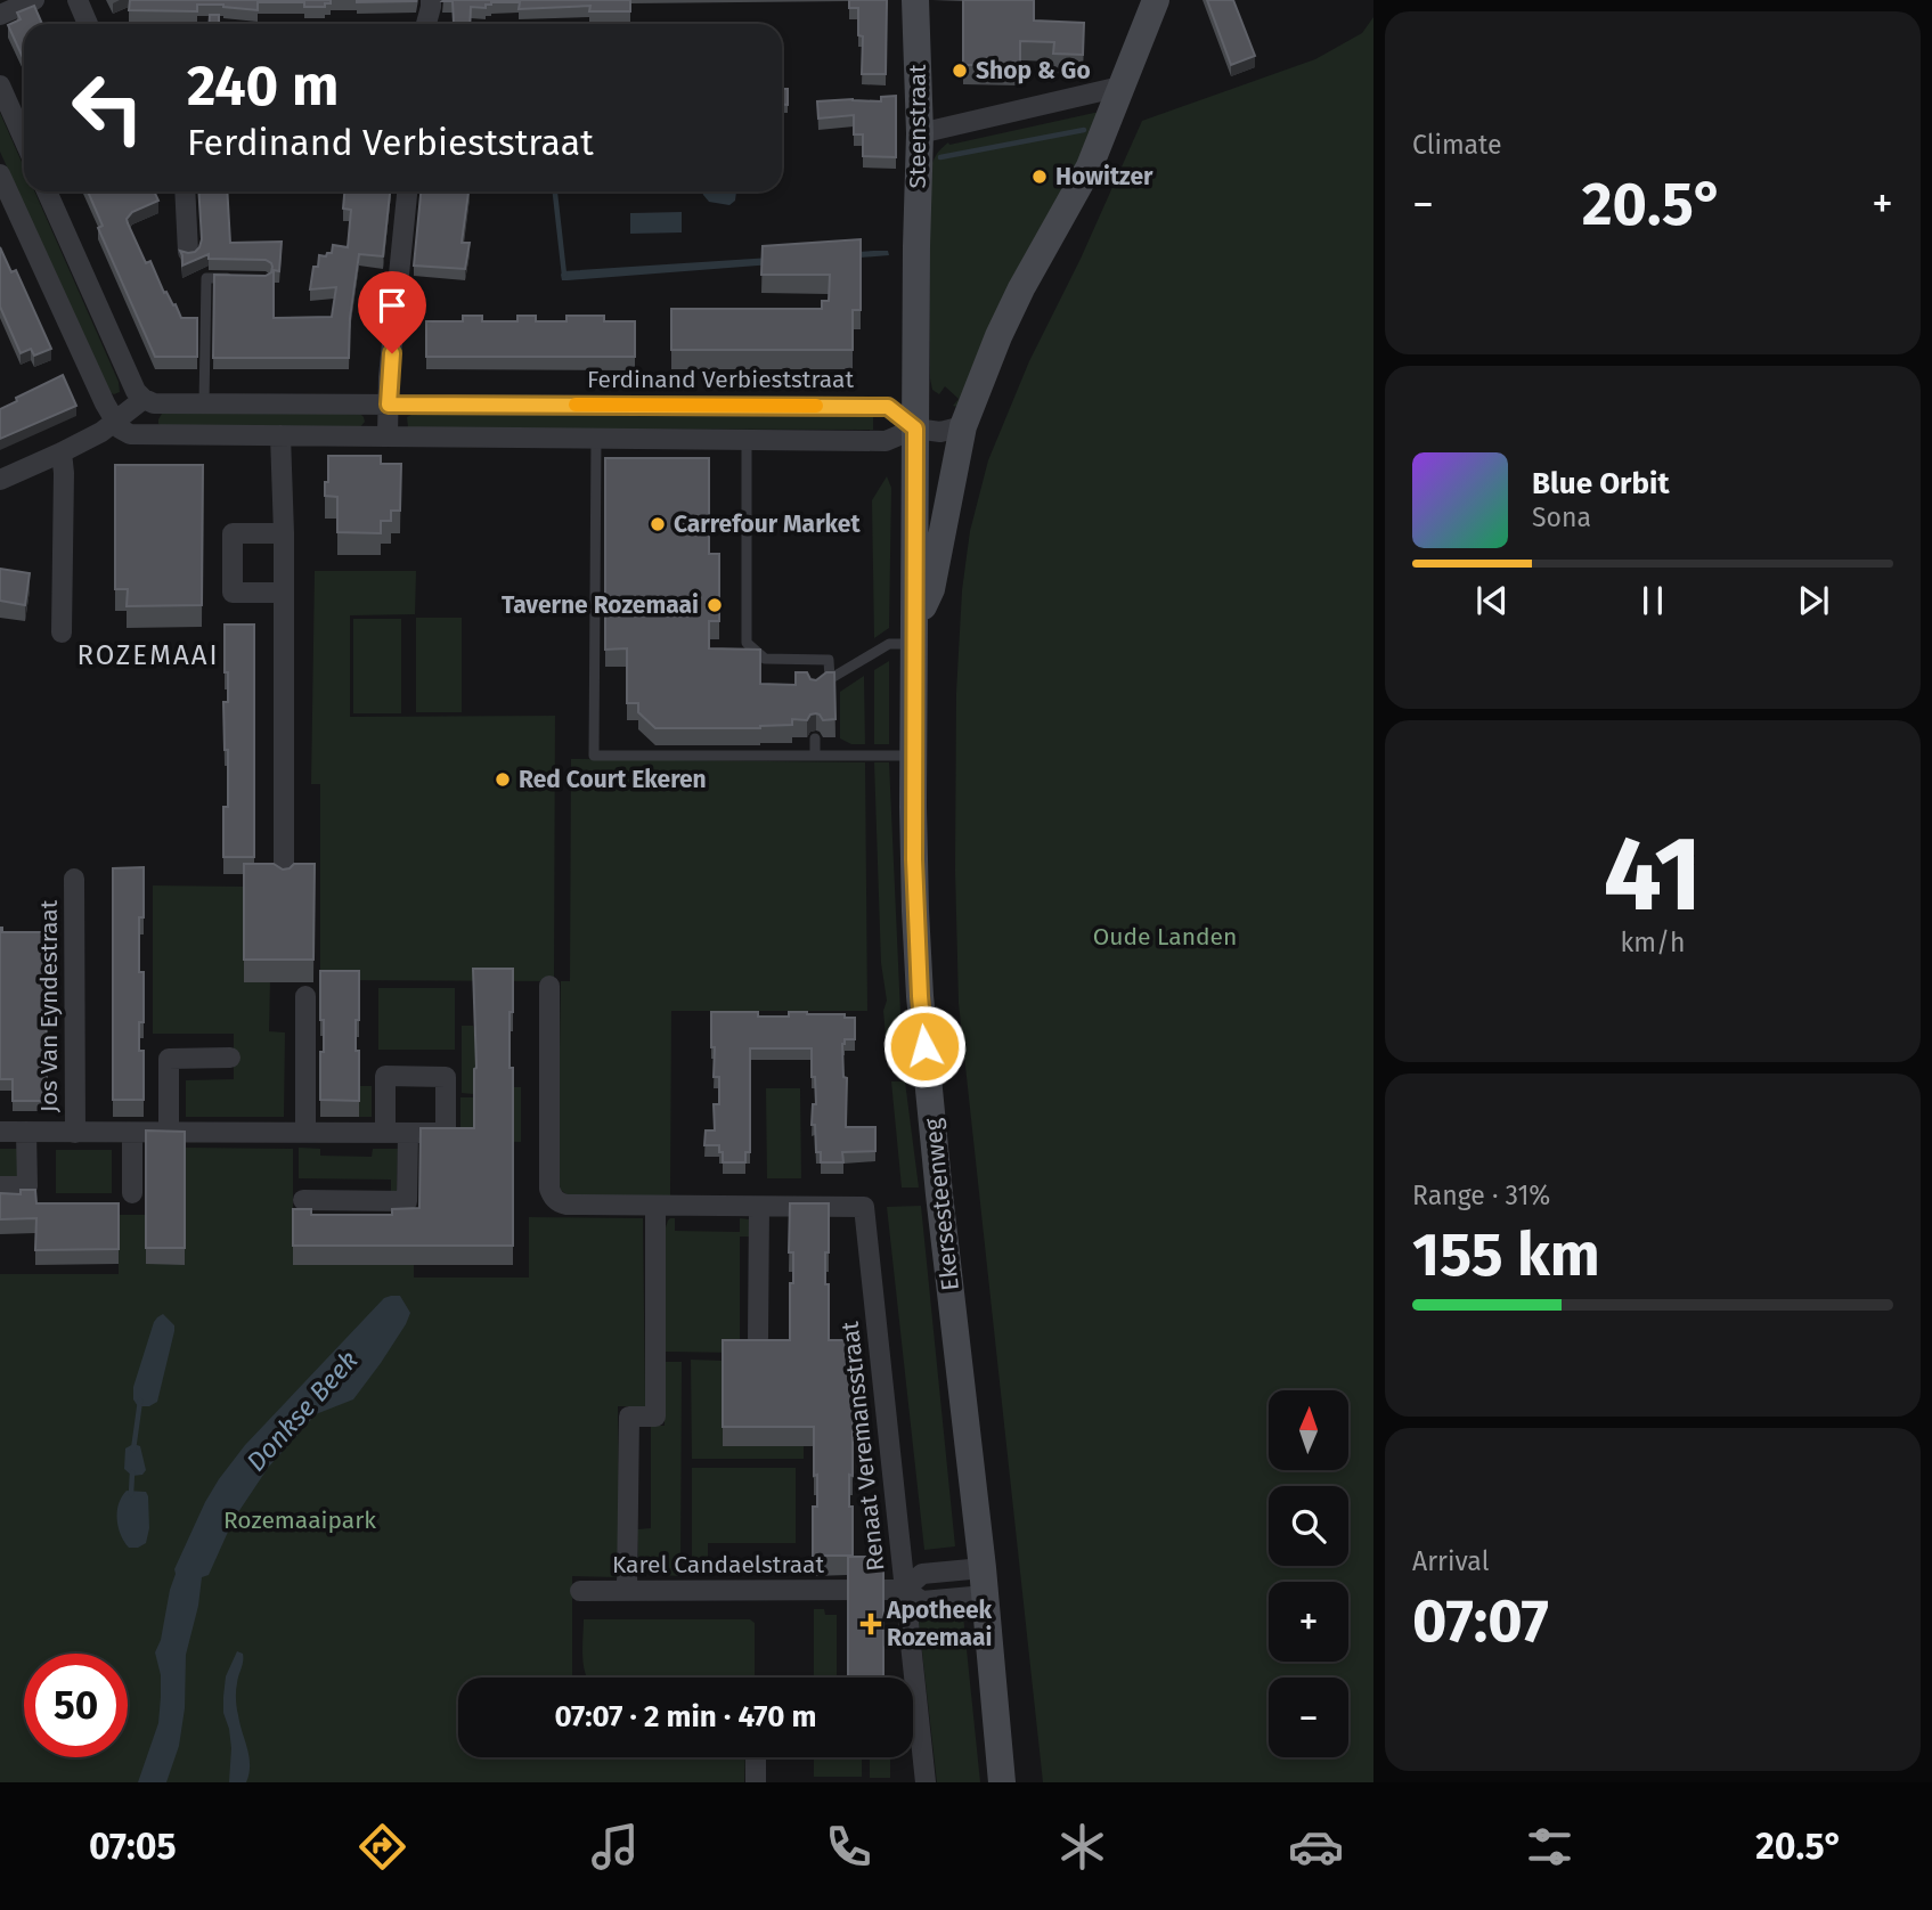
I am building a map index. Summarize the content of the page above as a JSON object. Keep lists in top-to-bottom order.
{
  "streets": {
    "main road": ["Steenstraat", "Ekersesteenweg"],
    "street": [
      "Ferdinand Verbieststraat",
      "Jos Van Eyndestraat",
      "Renaat Veremansstraat",
      "Karel Candaelstraat"
    ]
  },
  "crossings": [
    ["Steenstraat", "Ekersesteenweg"],
    ["Ferdinand Verbieststraat", "Ekersesteenweg"],
    ["Ekersesteenweg", "Karel Candaelstraat"],
    ["Renaat Veremansstraat", "Karel Candaelstraat"]
  ],
  "districts": ["ROZEMAAI"],
  "water": ["Donkse Beek"],
  "parks": ["Oude Landen", "Rozemaaipark"],
  "places": {
    "other": [
      "Shop & Go",
      "Howitzer",
      "Carrefour Market",
      "Taverne Rozemaai",
      "Red Court Ekeren"
    ],
    "health": ["Apotheek Rozemaai"]
  },
  "north": "top",
  "page": {
    "tile": [
      "Climate",
      ["41", "km/h"],
      ["Range · 31%", "155 km"],
      ["Arrival", "07:07"]
    ],
    "turn": ["240 m", "Ferdinand Verbieststraat"],
    "heat": ["−", "20.5°", "+"],
    "song": ["Blue Orbit", "Sona"],
    "map_buttons": ["+", "−"],
    "limit": "50",
    "trip": "07:07 · 2 min · 470 m",
    "tabs": ["07:05", "20.5°"]
  }
}
